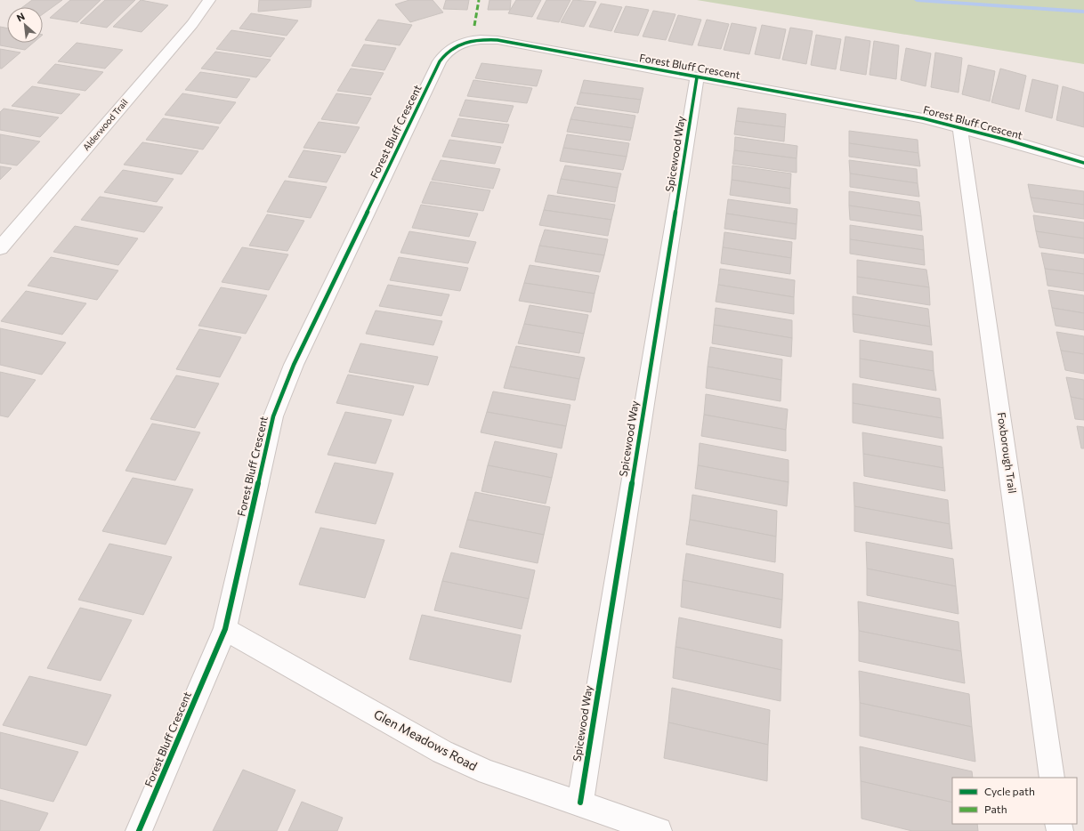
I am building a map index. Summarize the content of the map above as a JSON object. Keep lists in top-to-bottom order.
{
  "streets": {
    "street": [
      "Forest Bluff Crescent",
      "Alderwood Trail",
      "Spicewood Way",
      "Foxborough Trail",
      "Glen Meadows Road"
    ]
  },
  "crossings": [
    ["Forest Bluff Crescent", "Spicewood Way"],
    ["Forest Bluff Crescent", "Foxborough Trail"],
    ["Forest Bluff Crescent", "Glen Meadows Road"],
    ["Spicewood Way", "Glen Meadows Road"]
  ],
  "legend": ["Cycle path", "Path"],
  "north": "top left"
}
